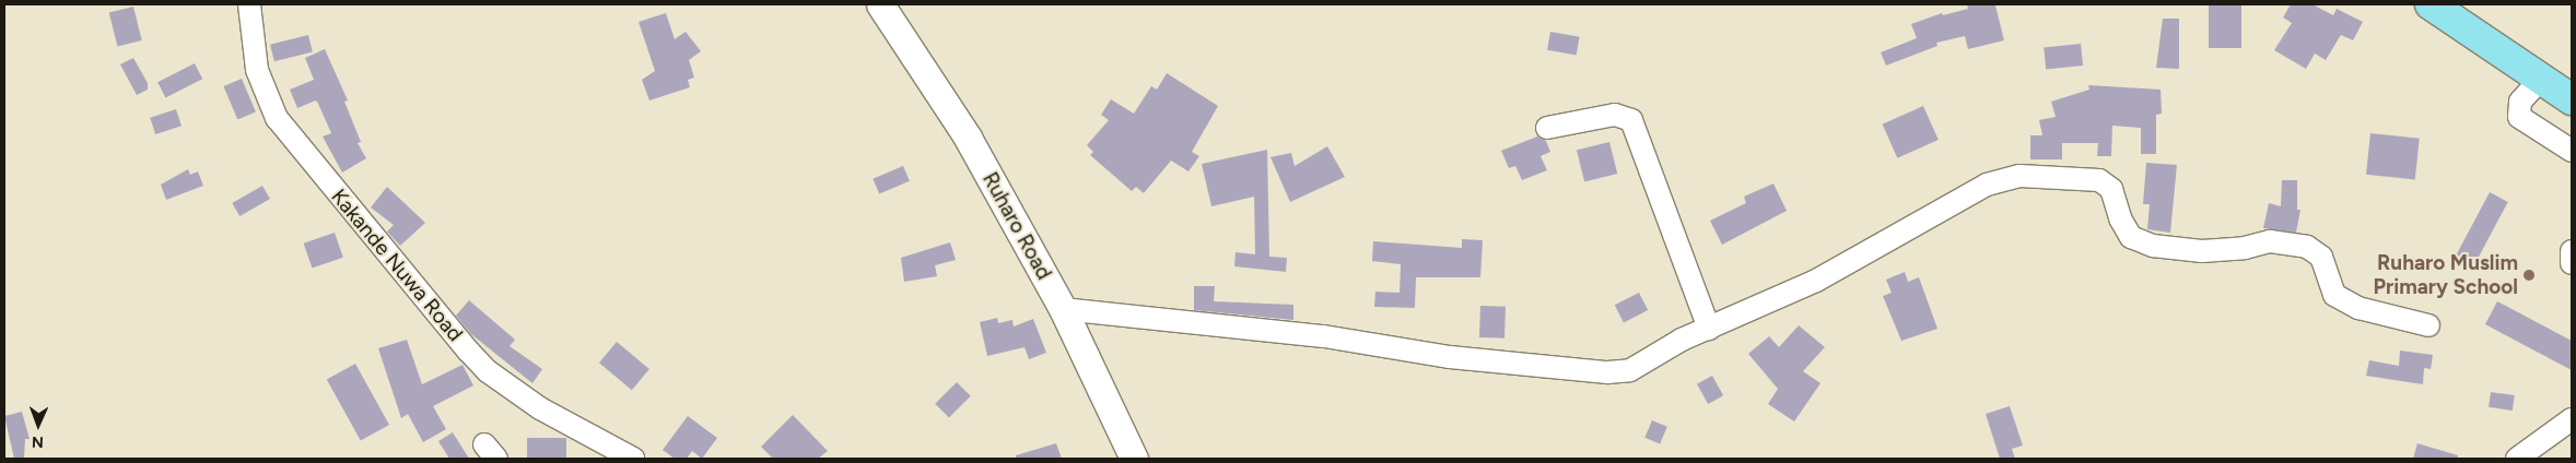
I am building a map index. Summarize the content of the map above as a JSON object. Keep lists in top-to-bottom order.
{
  "streets": {
    "street": ["Ruharo Road", "Kakande Nuwa Road"]
  },
  "places": ["Ruharo Muslim Primary School"],
  "north": "bottom"
}
